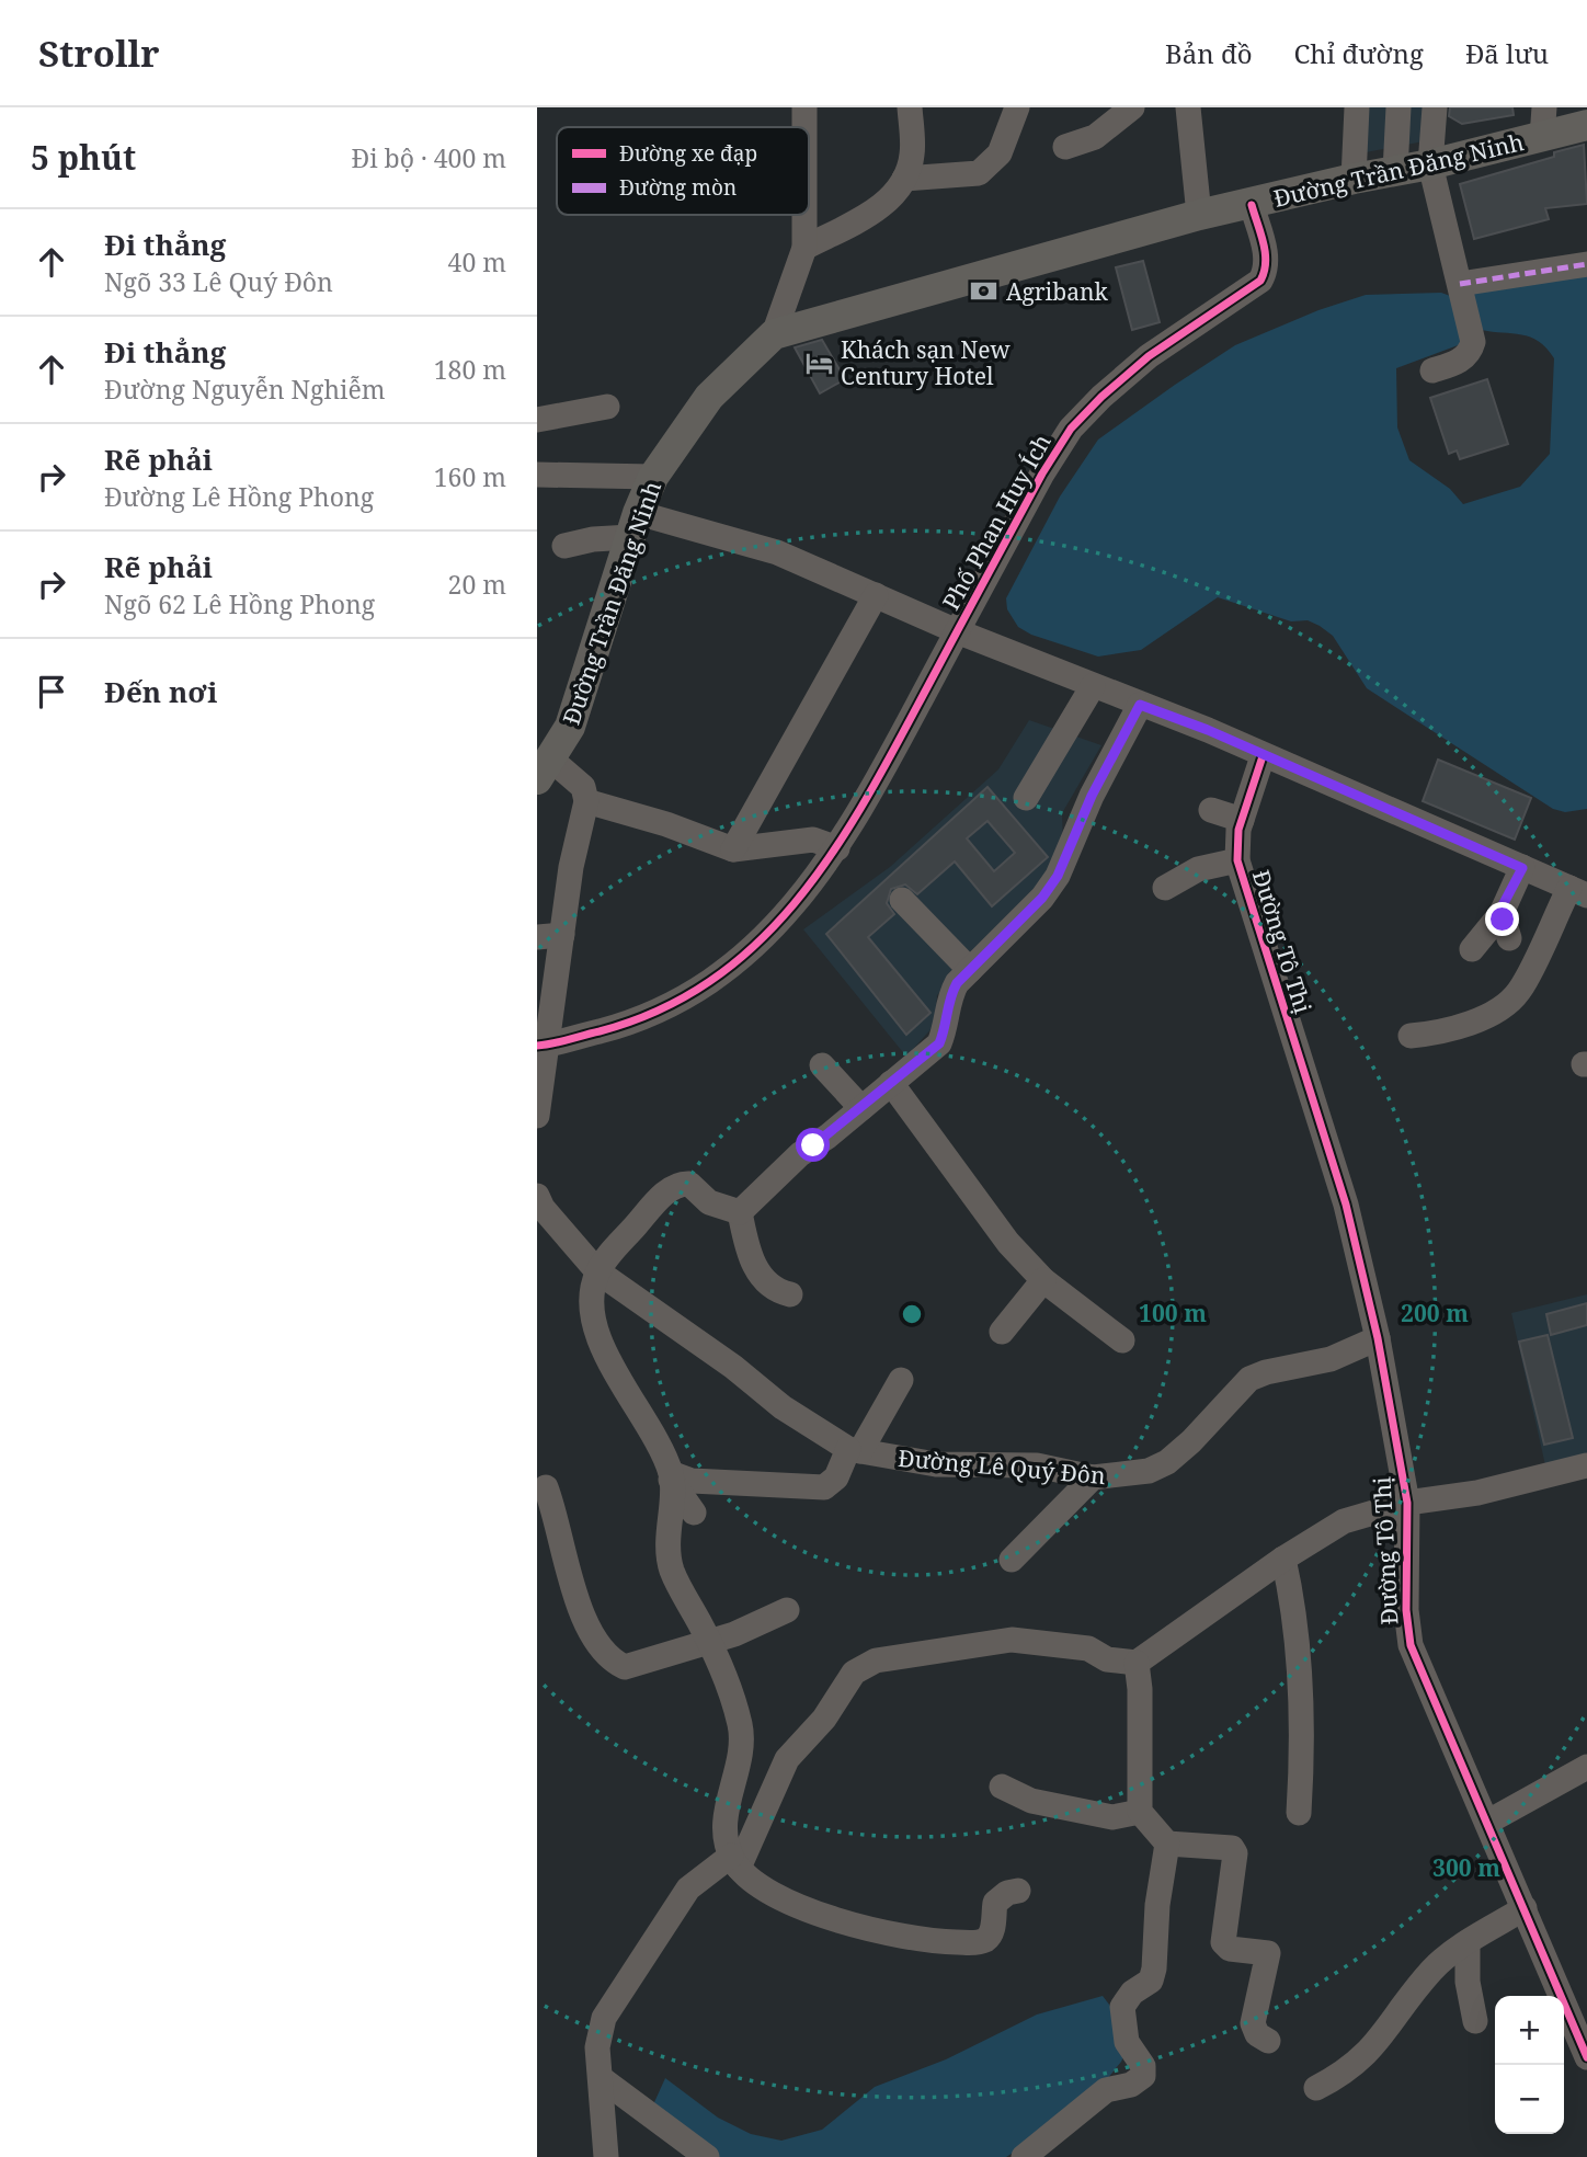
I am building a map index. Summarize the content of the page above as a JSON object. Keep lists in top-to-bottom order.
{
  "streets": {
    "main road": ["Đường Trần Đăng Ninh"],
    "street": ["Phố Phan Huy Ích", "Đường Tô Thị", "Đường Lê Quý Đôn"]
  },
  "crossings": [
    ["Đường Trần Đăng Ninh", "Phố Phan Huy Ích"],
    ["Đường Tô Thị", "Đường Lê Quý Đôn"]
  ],
  "places": {
    "bank": ["Agribank"],
    "hotel": ["Khách sạn New Century Hotel"]
  },
  "legend": ["Đường xe đạp", "Đường mòn"],
  "page": {
    "header": "Strollr",
    "nav": ["Bản đồ", "Chỉ đường", "Đã lưu"],
    "heading": ["5 phút", "Đi bộ · 400 m"],
    "list": [
      ["Đi thẳng", "Ngõ 33 Lê Quý Đôn", "40 m"],
      ["Đi thẳng", "Đường Nguyễn Nghiễm", "180 m"],
      ["Rẽ phải", "Đường Lê Hồng Phong", "160 m"],
      ["Rẽ phải", "Ngõ 62 Lê Hồng Phong", "20 m"],
      "Đến nơi"
    ],
    "map_buttons": ["+", "−"]
  },
  "rings": ["100 m", "200 m", "300 m"]
}
